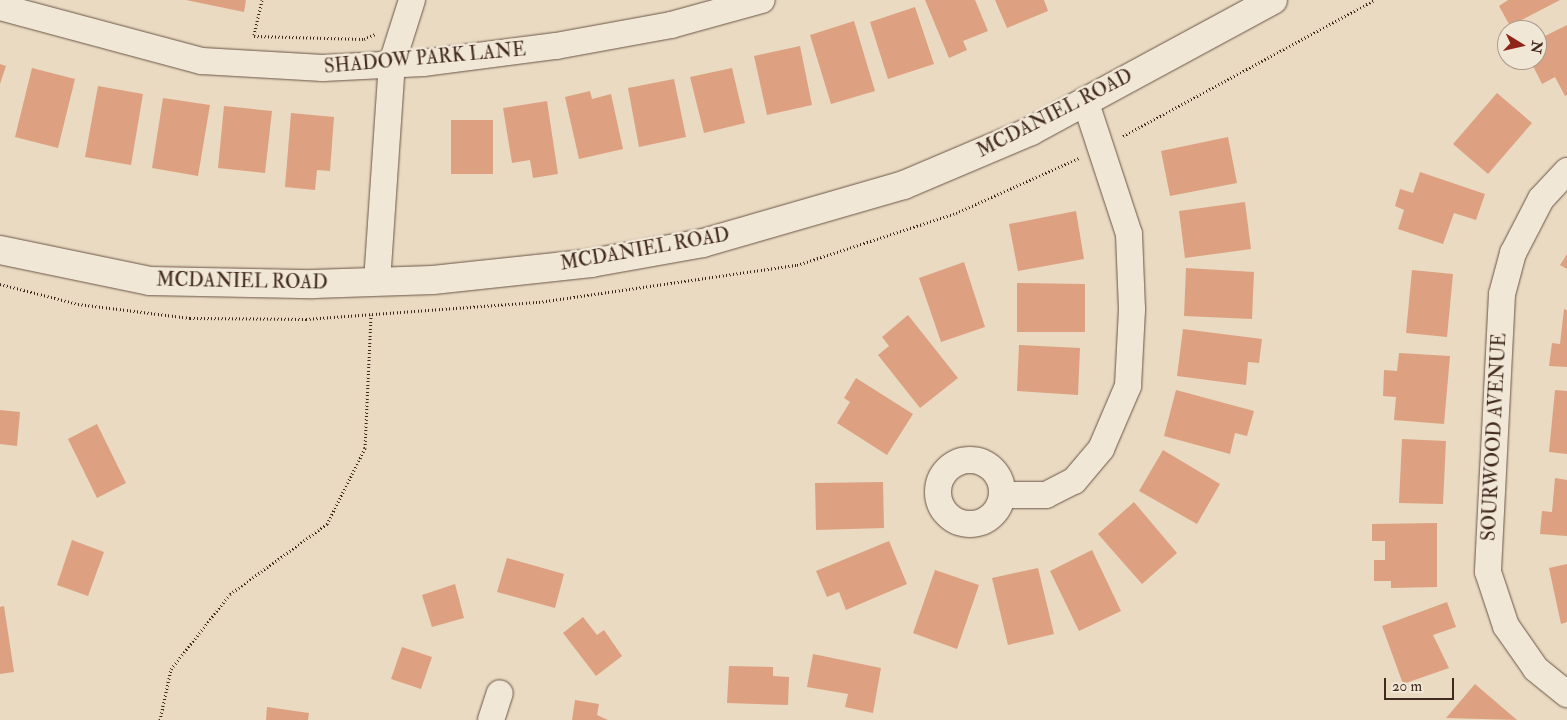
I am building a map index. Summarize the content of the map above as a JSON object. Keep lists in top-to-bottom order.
{
  "streets": {
    "main road": ["MCDANIEL ROAD"],
    "street": ["SHADOW PARK LANE", "SOURWOOD AVENUE"]
  },
  "scale_bar": "20 m",
  "north": "right"
}
